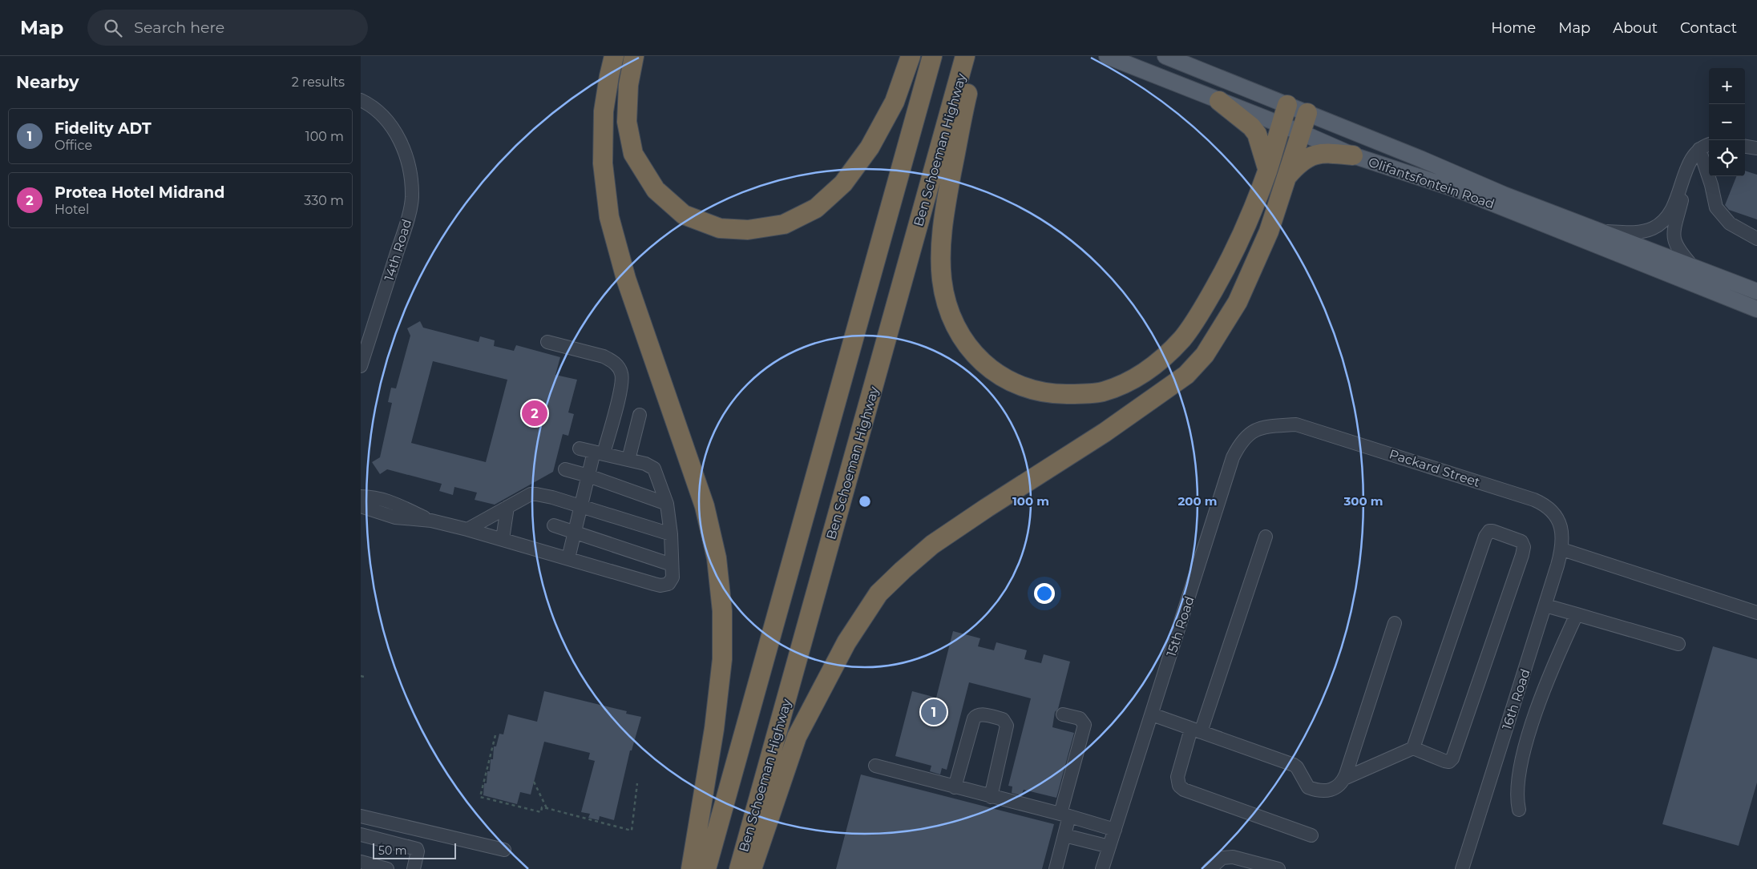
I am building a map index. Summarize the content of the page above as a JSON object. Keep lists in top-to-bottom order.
{
  "streets": {
    "highway": ["Ben Schoeman Highway"],
    "main road": ["Olifantsfontein Road"],
    "street": [
      "14th Road",
      "Packard Street",
      "15th Road",
      "16th Road"
    ]
  },
  "crossings": [
    ["Packard Street", "15th Road"],
    ["Packard Street", "16th Road"]
  ],
  "scale_bar": "50 m",
  "page": {
    "header": "Map",
    "search": "Search here",
    "nav": [
      "Home",
      "Map",
      "About",
      "Contact"
    ],
    "heading": ["Nearby", "2 results"],
    "map_buttons": ["+", "−"],
    "list": [
      {
        "mark": "1",
        "name": "Fidelity ADT",
        "note": "Office",
        "value": "100 m"
      },
      {
        "mark": "2",
        "name": "Protea Hotel Midrand",
        "note": "Hotel",
        "value": "330 m"
      }
    ],
    "pins": ["2", "1"],
    "scale": "50 m"
  },
  "rings": ["100 m", "200 m", "300 m"]
}
